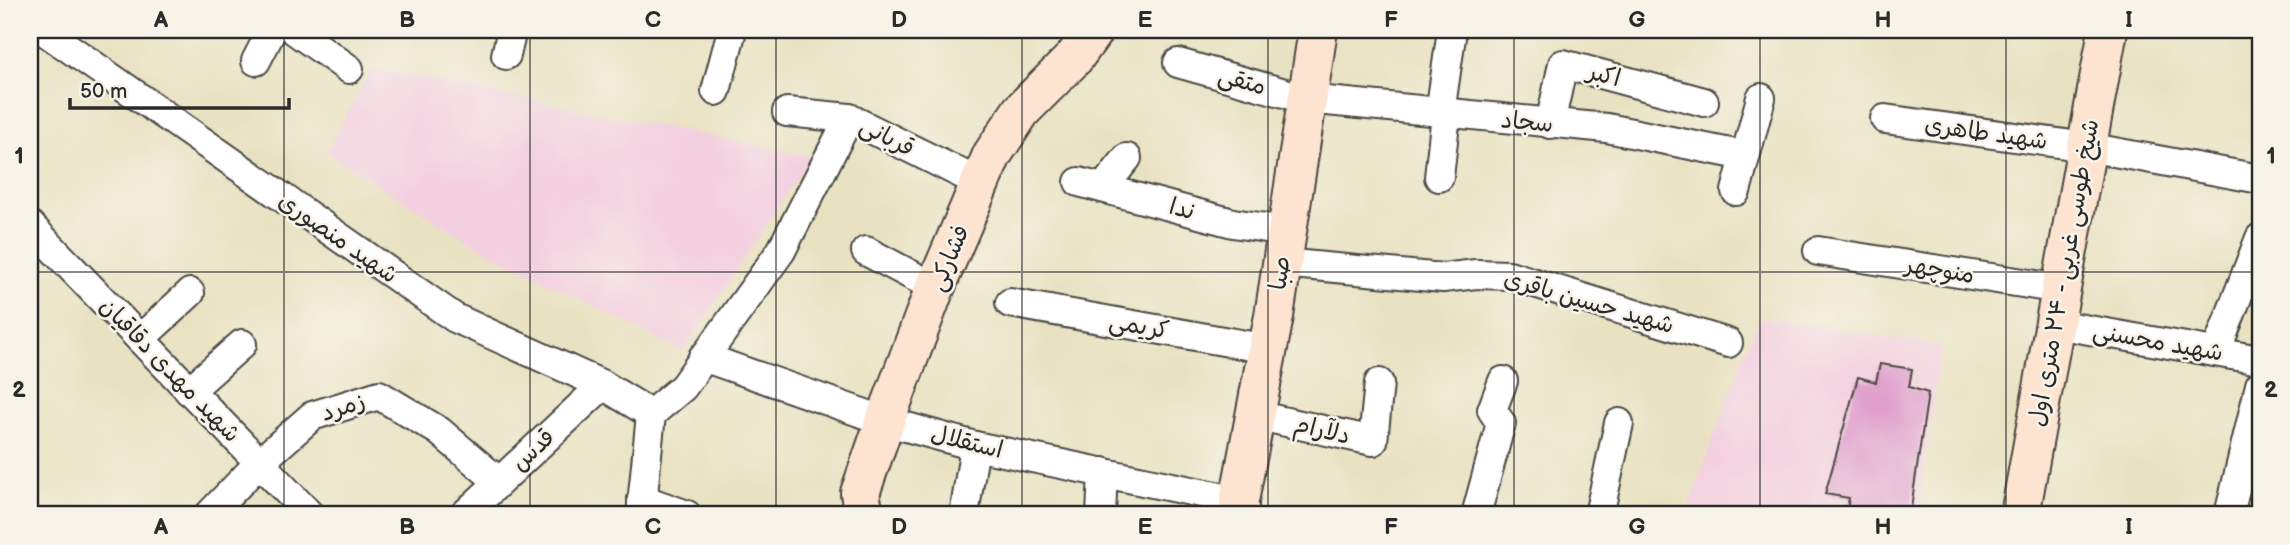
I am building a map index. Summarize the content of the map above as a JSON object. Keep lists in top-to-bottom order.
{
  "streets": {
    "street": [
      "اکبر",
      "متقی",
      "سجاد",
      "شهید طاهری",
      "قربانی",
      "ندا",
      "شهید منصوری",
      "فشارکی",
      "منوچهر",
      "صبا",
      "شیخ طوسی غربی - ۲۴ متری اول",
      "شهید حسین باقری",
      "کریمی",
      "شهید محسنی",
      "شهید مهدی دقاقیان",
      "زمرد",
      "دلآرام",
      "استقلال",
      "قدس"
    ]
  },
  "crossings": [
    ["اکبر", "سجاد"],
    ["متقی", "سجاد"],
    ["متقی", "صبا"],
    ["سجاد", "صبا"],
    ["شهید طاهری", "شیخ طوسی غربی - ۲۴ متری اول"],
    ["قربانی", "فشارکی"],
    ["ندا", "صبا"],
    ["ندا", "شهید حسین باقری"],
    ["شهید منصوری", "قدس"],
    ["فشارکی", "استقلال"],
    ["منوچهر", "شیخ طوسی غربی - ۲۴ متری اول"],
    ["منوچهر", "شهید محسنی"],
    ["صبا", "شهید حسین باقری"],
    ["صبا", "کریمی"],
    ["صبا", "دلآرام"],
    ["صبا", "استقلال"],
    ["شیخ طوسی غربی - ۲۴ متری اول", "شهید محسنی"],
    ["شهید مهدی دقاقیان", "زمرد"],
    ["زمرد", "قدس"]
  ],
  "scale_bar": "50 m",
  "grid": {
    "columns": [
      "A",
      "B",
      "C",
      "D",
      "E",
      "F",
      "G",
      "H",
      "I"
    ],
    "rows": ["1", "2"]
  }
}
